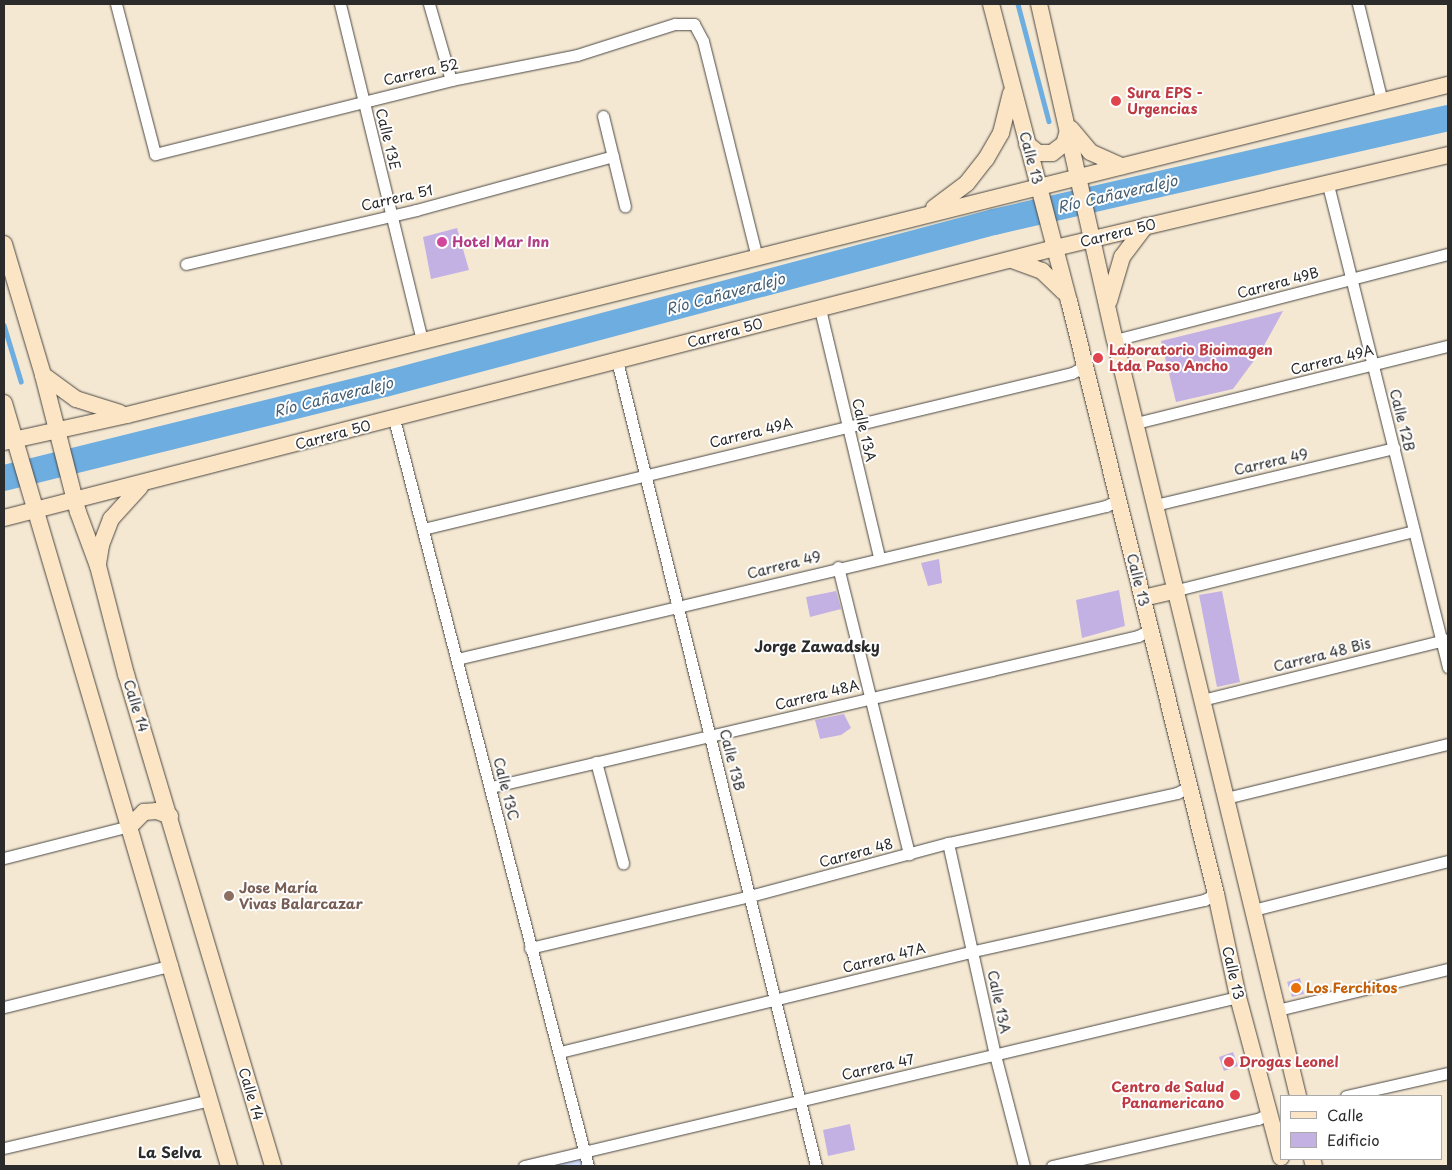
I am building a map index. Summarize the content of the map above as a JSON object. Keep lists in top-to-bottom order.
{
  "streets": {
    "main road": ["Calle 13", "Carrera 50", "Calle 14"],
    "street": [
      "Carrera 52",
      "Calle 13E",
      "Carrera 51",
      "Carrera 49B",
      "Carrera 49A",
      "Calle 12B",
      "Calle 13A",
      "Carrera 49",
      "Carrera 48 Bis",
      "Carrera 48A",
      "Calle 13B",
      "Calle 13C",
      "Carrera 48",
      "Carrera 47A",
      "Carrera 47"
    ]
  },
  "crossings": [
    ["Carrera 52", "Calle 13E"],
    ["Calle 13E", "Carrera 51"],
    ["Calle 13", "Carrera 50"],
    ["Calle 13", "Carrera 49A"],
    ["Calle 13", "Carrera 49"],
    ["Calle 13", "Carrera 48A"],
    ["Calle 13", "Carrera 48"],
    ["Calle 13", "Carrera 47A"],
    ["Calle 13", "Carrera 47"],
    ["Carrera 50", "Calle 12B"],
    ["Carrera 50", "Calle 13A"],
    ["Carrera 50", "Calle 14"],
    ["Carrera 50", "Calle 13B"],
    ["Carrera 50", "Calle 13C"],
    ["Carrera 49B", "Calle 12B"],
    ["Carrera 49A", "Calle 12B"],
    ["Carrera 49A", "Calle 13A"],
    ["Carrera 49A", "Calle 13B"],
    ["Carrera 49A", "Calle 13C"],
    ["Calle 12B", "Carrera 49"],
    ["Calle 12B", "Carrera 48 Bis"],
    ["Calle 13A", "Carrera 49"],
    ["Calle 13A", "Carrera 48"],
    ["Calle 13A", "Carrera 47A"],
    ["Calle 13A", "Carrera 47"],
    ["Carrera 49", "Calle 13B"],
    ["Carrera 49", "Calle 13C"],
    ["Carrera 48A", "Calle 13B"],
    ["Carrera 48A", "Calle 13C"],
    ["Calle 13B", "Carrera 48"],
    ["Calle 13B", "Carrera 47A"],
    ["Calle 13B", "Carrera 47"],
    ["Calle 13C", "Carrera 48"],
    ["Calle 13C", "Carrera 47A"],
    ["Calle 13C", "Carrera 47"]
  ],
  "districts": ["Jorge Zawadsky", "La Selva"],
  "water": ["Río Cañaveralejo"],
  "places": [
    "Sura EPS - Urgencias",
    "Hotel Mar Inn",
    "Laboratorio Bioimagen Ltda Paso Ancho",
    "Jose María Vivas Balarcazar",
    "Los Ferchitos",
    "Drogas Leonel",
    "Centro de Salud Panamericano"
  ],
  "legend": ["Calle", "Edificio"]
}
